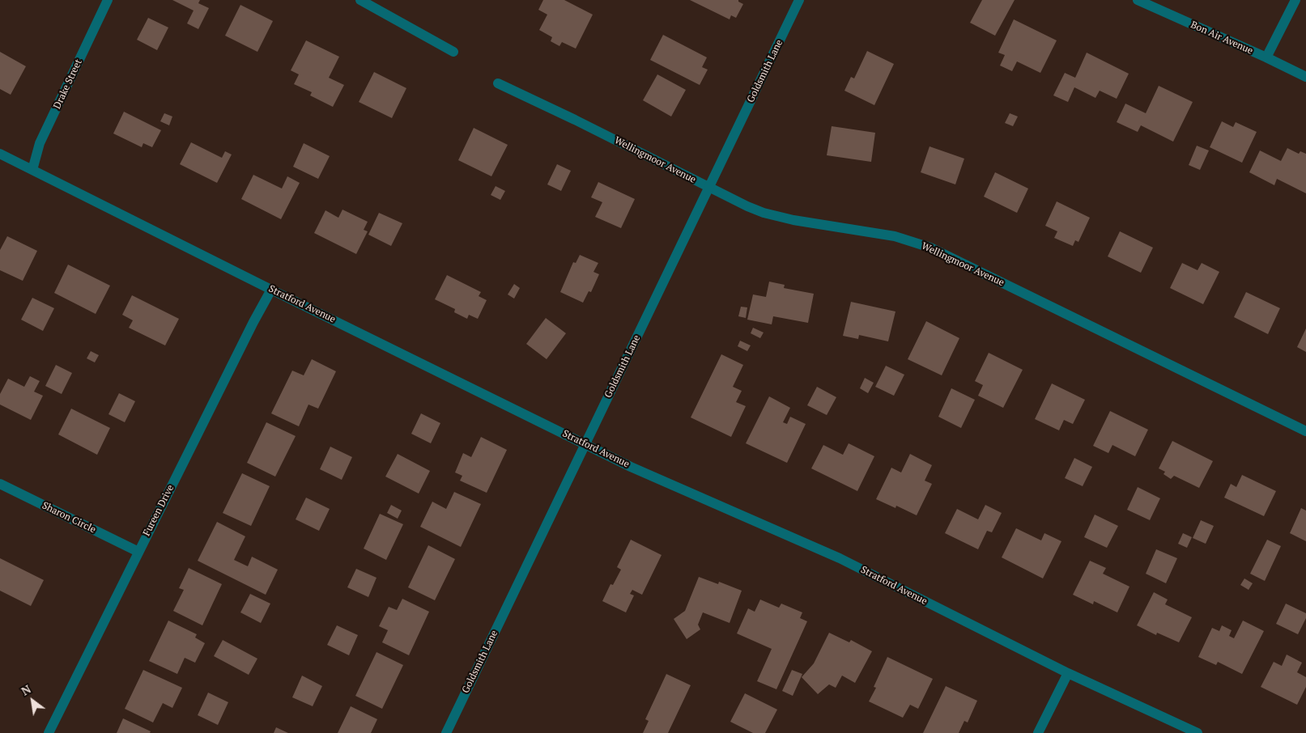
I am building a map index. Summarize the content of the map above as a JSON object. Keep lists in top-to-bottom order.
{
  "streets": {
    "street": [
      "Bon Air Avenue",
      "Goldsmith Lane",
      "Drake Street",
      "Wellingmoor Avenue",
      "Stratford Avenue",
      "Fureen Drive",
      "Sharon Circle"
    ]
  },
  "crossings": [
    ["Goldsmith Lane", "Wellingmoor Avenue"],
    ["Goldsmith Lane", "Stratford Avenue"],
    ["Drake Street", "Stratford Avenue"],
    ["Stratford Avenue", "Fureen Drive"],
    ["Fureen Drive", "Sharon Circle"]
  ],
  "north": "top left"
}
